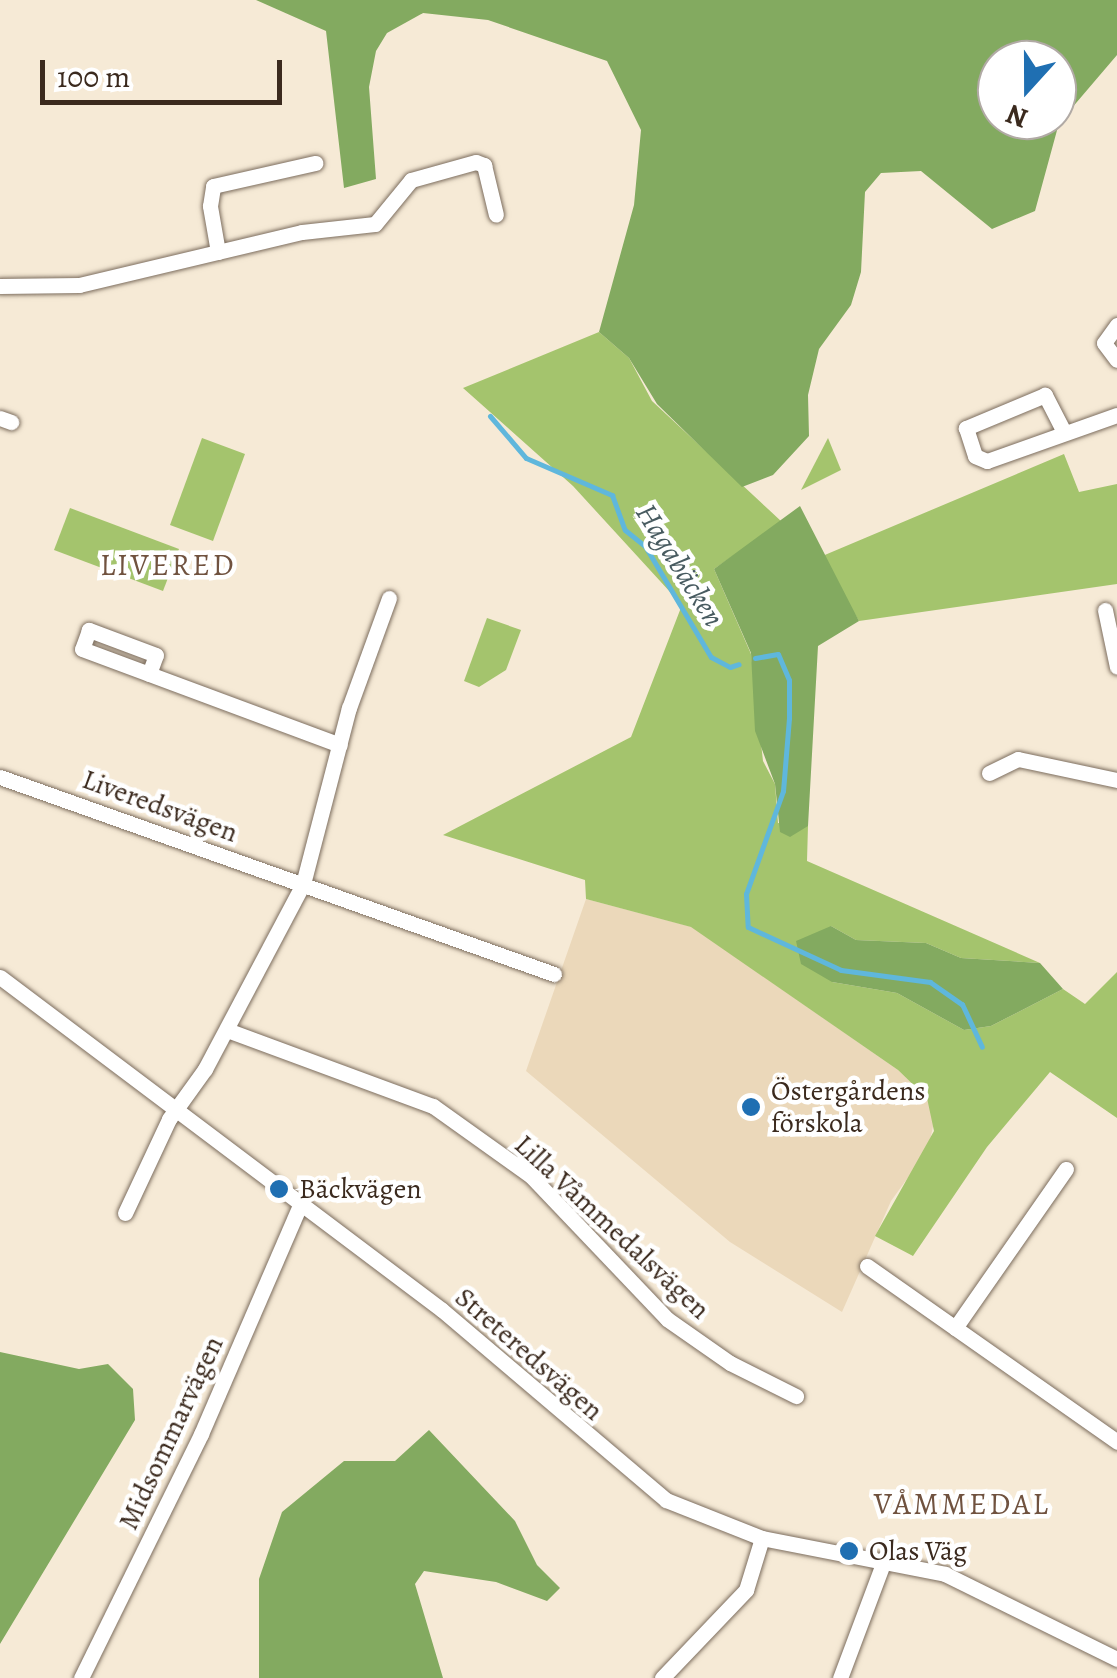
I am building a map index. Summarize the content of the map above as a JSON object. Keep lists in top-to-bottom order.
{
  "streets": {
    "street": [
      "Liveredsvägen",
      "Lilla Våmmedalsvägen",
      "Streteredsvägen",
      "Midsommarvägen"
    ]
  },
  "crossings": [
    ["Streteredsvägen", "Midsommarvägen"]
  ],
  "districts": ["LIVERED", "VÅMMEDAL"],
  "water": ["Hagabäcken"],
  "places": ["Östergårdens förskola", "Bäckvägen", "Olas Väg"],
  "scale_bar": "100 m",
  "north": "bottom"
}
